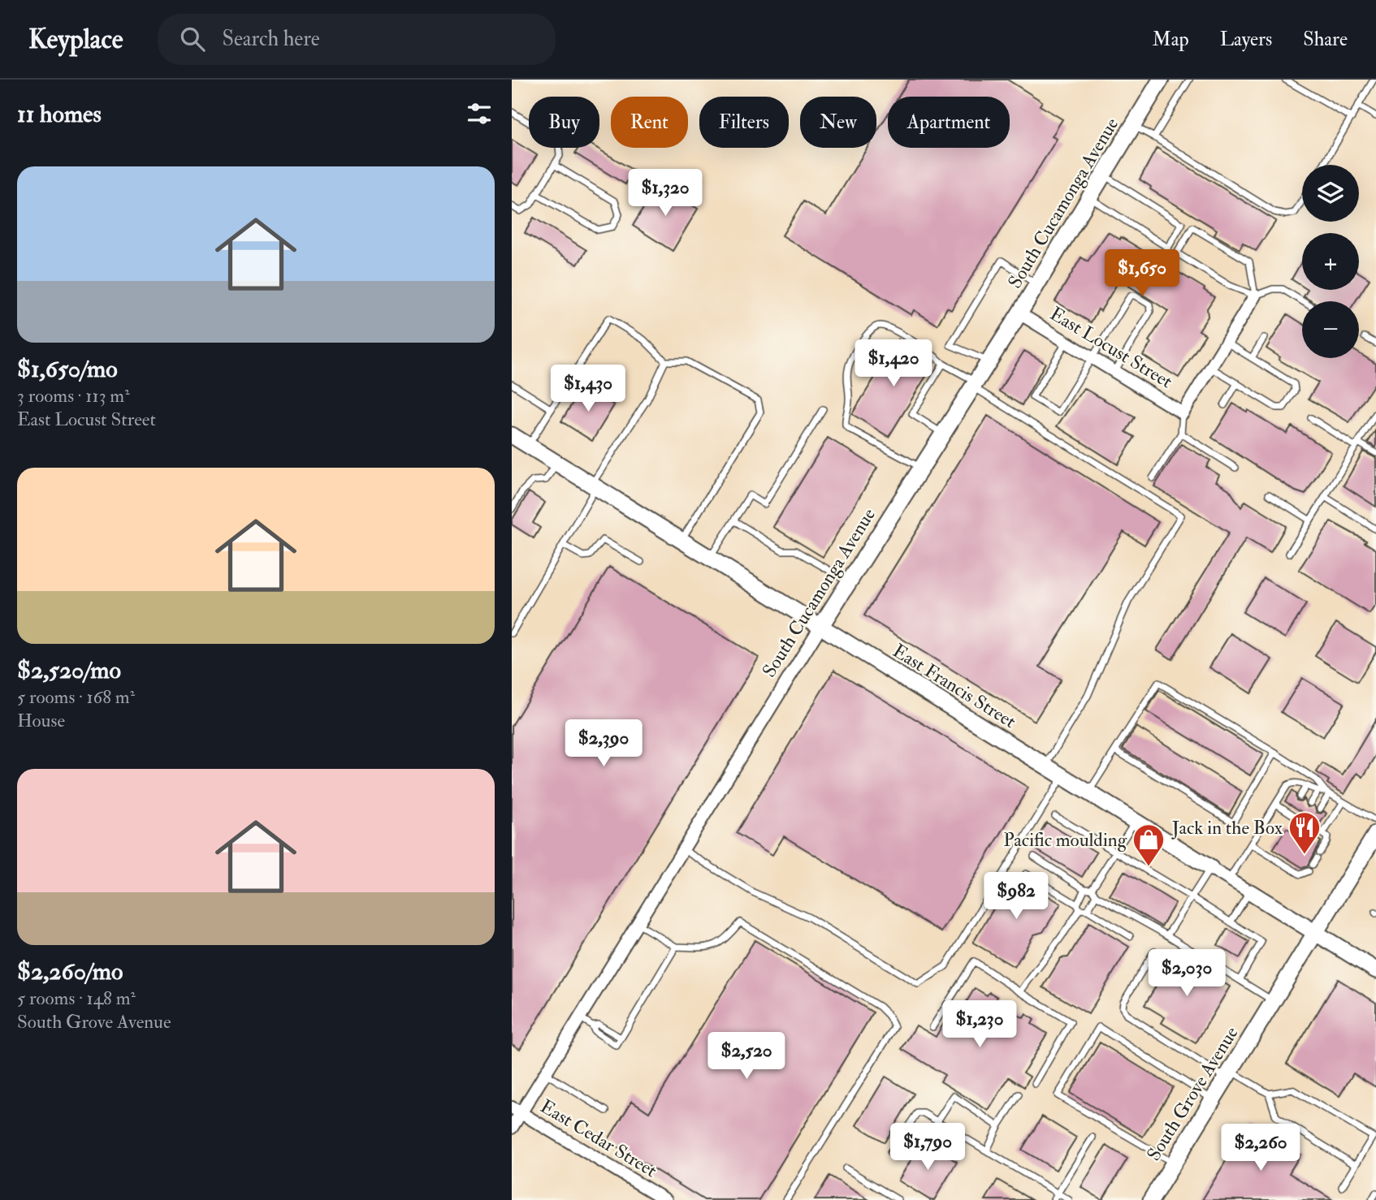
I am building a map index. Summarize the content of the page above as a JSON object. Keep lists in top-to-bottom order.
{
  "streets": {
    "street": [
      "South Cucamonga Avenue",
      "East Locust Street",
      "East Francis Street",
      "South Grove Avenue",
      "East Cedar Street"
    ]
  },
  "crossings": [
    ["South Cucamonga Avenue", "East Locust Street"],
    ["South Cucamonga Avenue", "East Francis Street"],
    ["South Cucamonga Avenue", "East Cedar Street"],
    ["East Francis Street", "South Grove Avenue"]
  ],
  "places": {
    "restaurant": ["Jack in the Box"],
    "shop": ["Pacific moulding"]
  },
  "page": {
    "header": "Keyplace",
    "search": "Search here",
    "nav": ["Map", "Layers", "Share"],
    "heading": "11 homes",
    "chip": [
      "Buy",
      "Rent",
      "Filters",
      "New",
      "Apartment"
    ],
    "list": [
      {
        "name": "$1,650/mo",
        "note": "3 rooms · 113 m² · East Locust Street"
      },
      {
        "name": "$2,520/mo",
        "note": "5 rooms · 168 m² · House"
      },
      {
        "name": "$2,260/mo",
        "note": "5 rooms · 148 m² · South Grove Avenue"
      }
    ],
    "map_buttons": ["+", "−"],
    "price": [
      "$1,320",
      "$1,650",
      "$1,420",
      "$1,430",
      "$2,390",
      "$982",
      "$2,030",
      "$1,230",
      "$2,520",
      "$1,790",
      "$2,260"
    ]
  }
}
